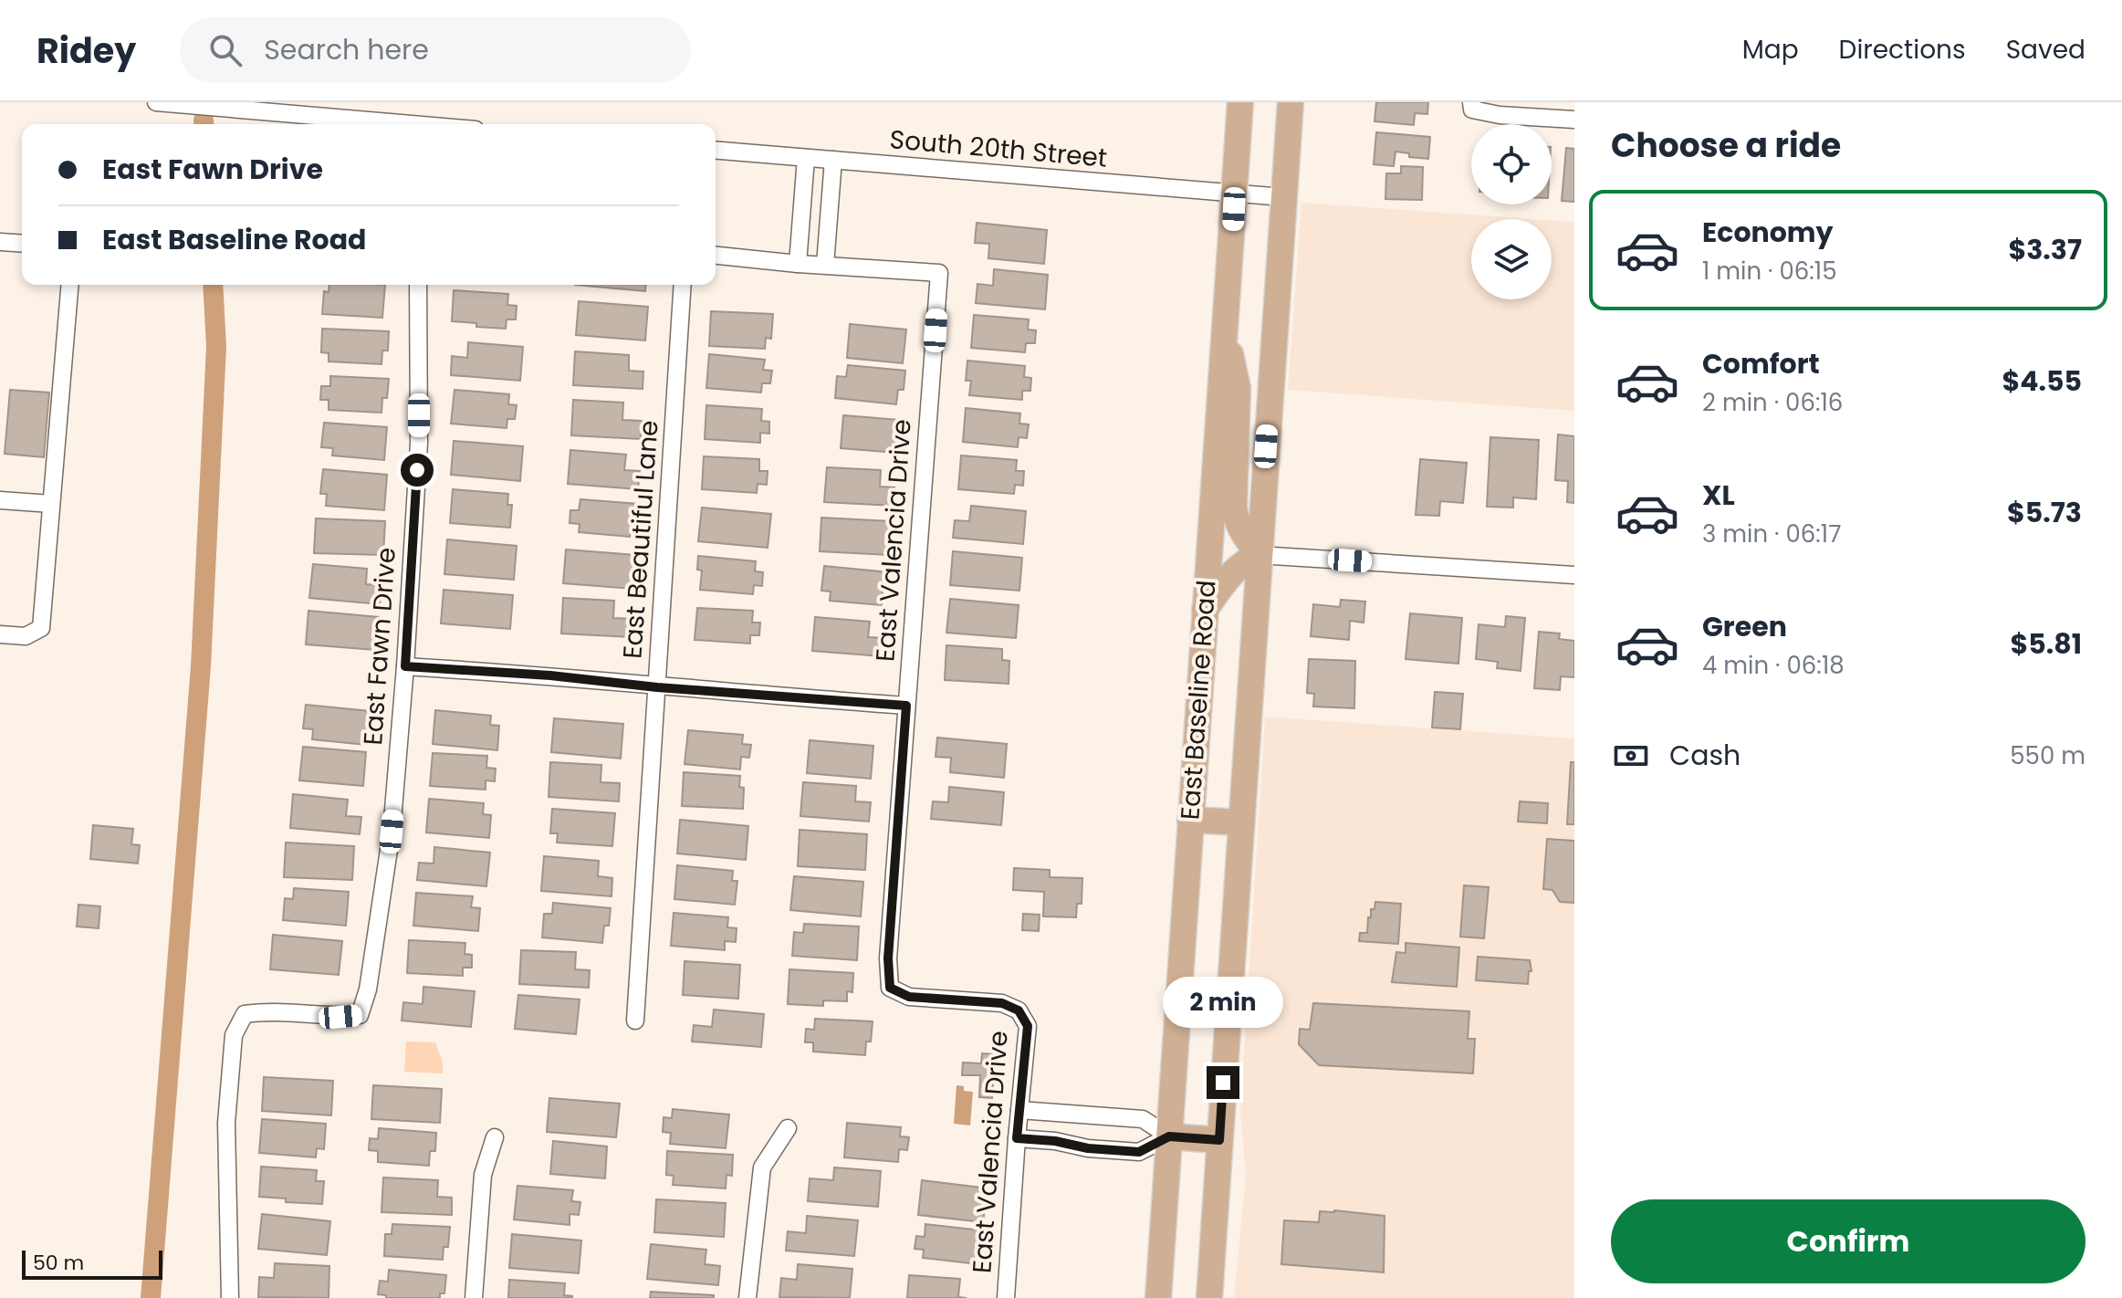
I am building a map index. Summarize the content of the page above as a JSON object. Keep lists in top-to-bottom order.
{
  "streets": {
    "main road": ["East Baseline Road"],
    "street": [
      "South 20th Street",
      "East Beautiful Lane",
      "East Valencia Drive",
      "East Fawn Drive"
    ]
  },
  "crossings": [
    ["South 20th Street", "East Baseline Road"]
  ],
  "scale_bar": "50 m",
  "page": {
    "header": "Ridey",
    "search": "Search here",
    "nav": ["Map", "Directions", "Saved"],
    "heading": "Choose a ride",
    "banner": ["East Fawn Drive", "East Baseline Road"],
    "list": [
      {
        "name": "Economy",
        "note": "1 min · 06:15",
        "value": "$3.37"
      },
      {
        "name": "Comfort",
        "note": "2 min · 06:16",
        "value": "$4.55"
      },
      {
        "name": "XL",
        "note": "3 min · 06:17",
        "value": "$5.73"
      },
      {
        "name": "Green",
        "note": "4 min · 06:18",
        "value": "$5.81"
      }
    ],
    "pay": ["Cash", "550 m"],
    "bubble": "2 min",
    "buttons": "Confirm",
    "scale": "50 m"
  }
}
